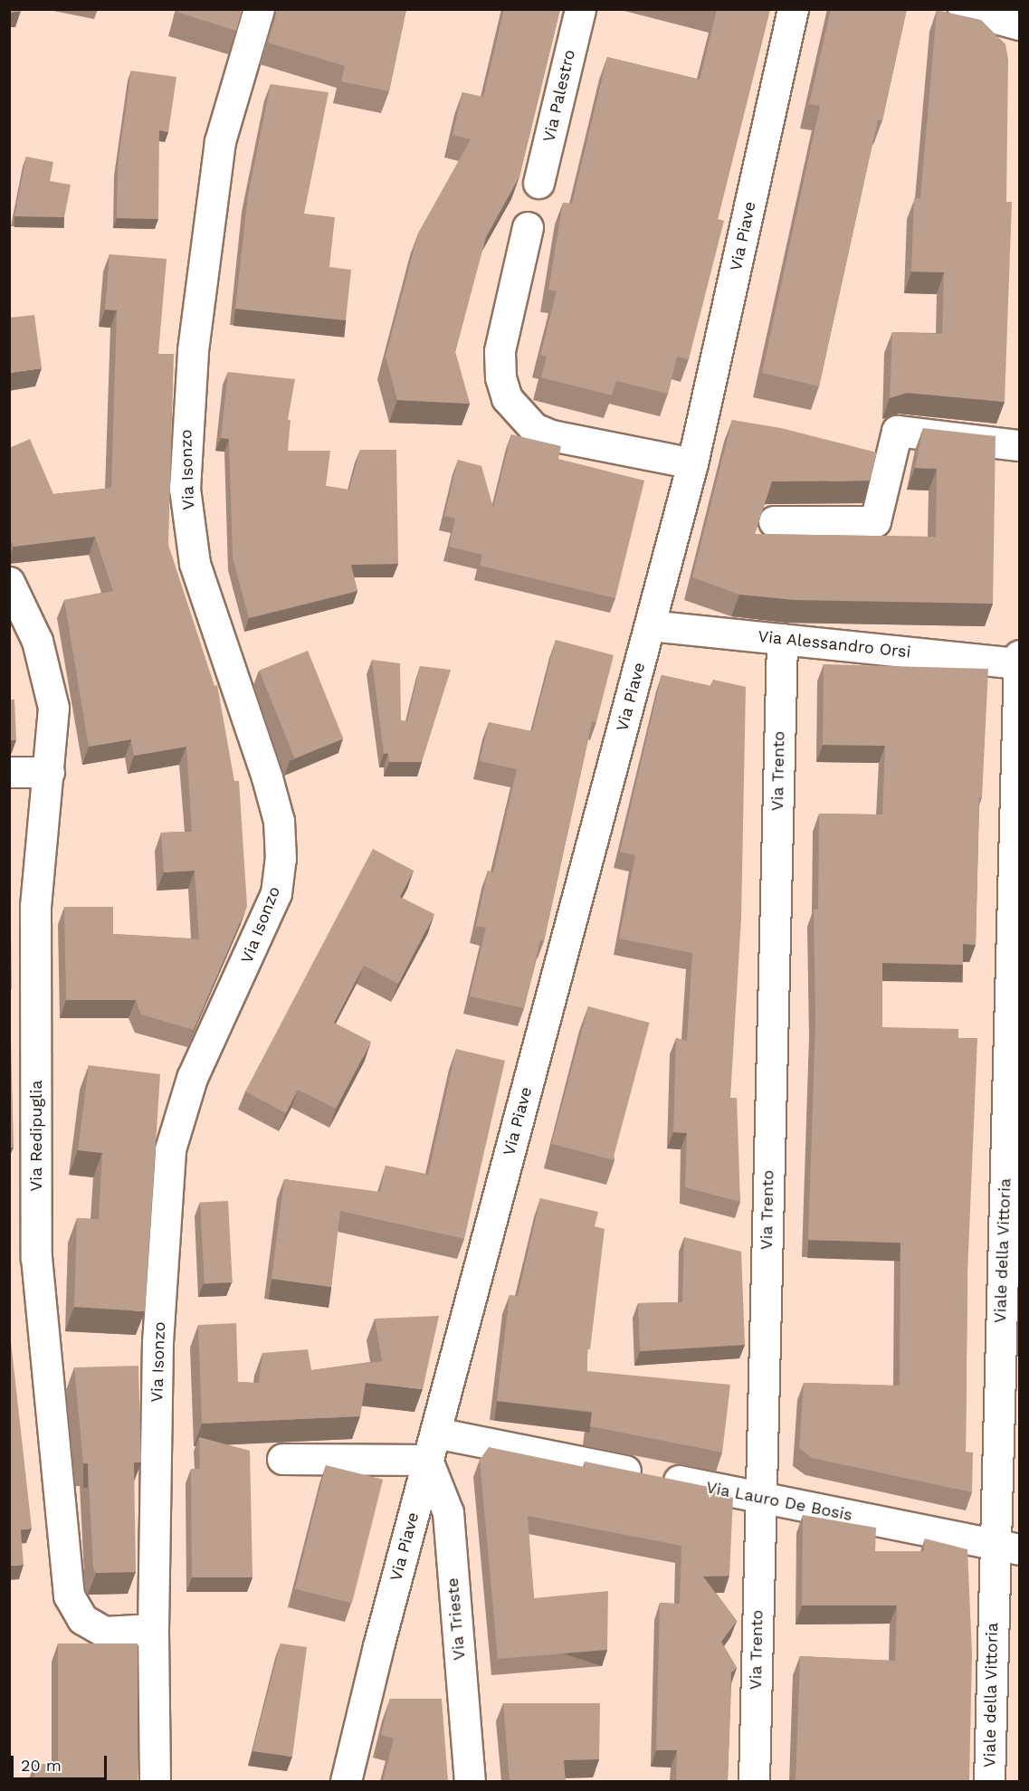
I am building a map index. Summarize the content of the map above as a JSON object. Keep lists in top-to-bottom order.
{
  "streets": {
    "street": [
      "Via Palestro",
      "Via Piave",
      "Via Isonzo",
      "Via Alessandro Orsi",
      "Via Trento",
      "Via Redipuglia",
      "Viale della Vittoria",
      "Via Lauro De Bosis",
      "Via Trieste"
    ]
  },
  "crossings": [
    ["Via Piave", "Via Alessandro Orsi"],
    ["Via Piave", "Via Lauro De Bosis"],
    ["Via Piave", "Via Trieste"],
    ["Via Isonzo", "Via Redipuglia"],
    ["Via Alessandro Orsi", "Via Trento"],
    ["Via Alessandro Orsi", "Viale della Vittoria"],
    ["Via Trento", "Via Lauro De Bosis"],
    ["Viale della Vittoria", "Via Lauro De Bosis"],
    ["Via Lauro De Bosis", "Via Trieste"]
  ],
  "scale_bar": "20 m"
}
